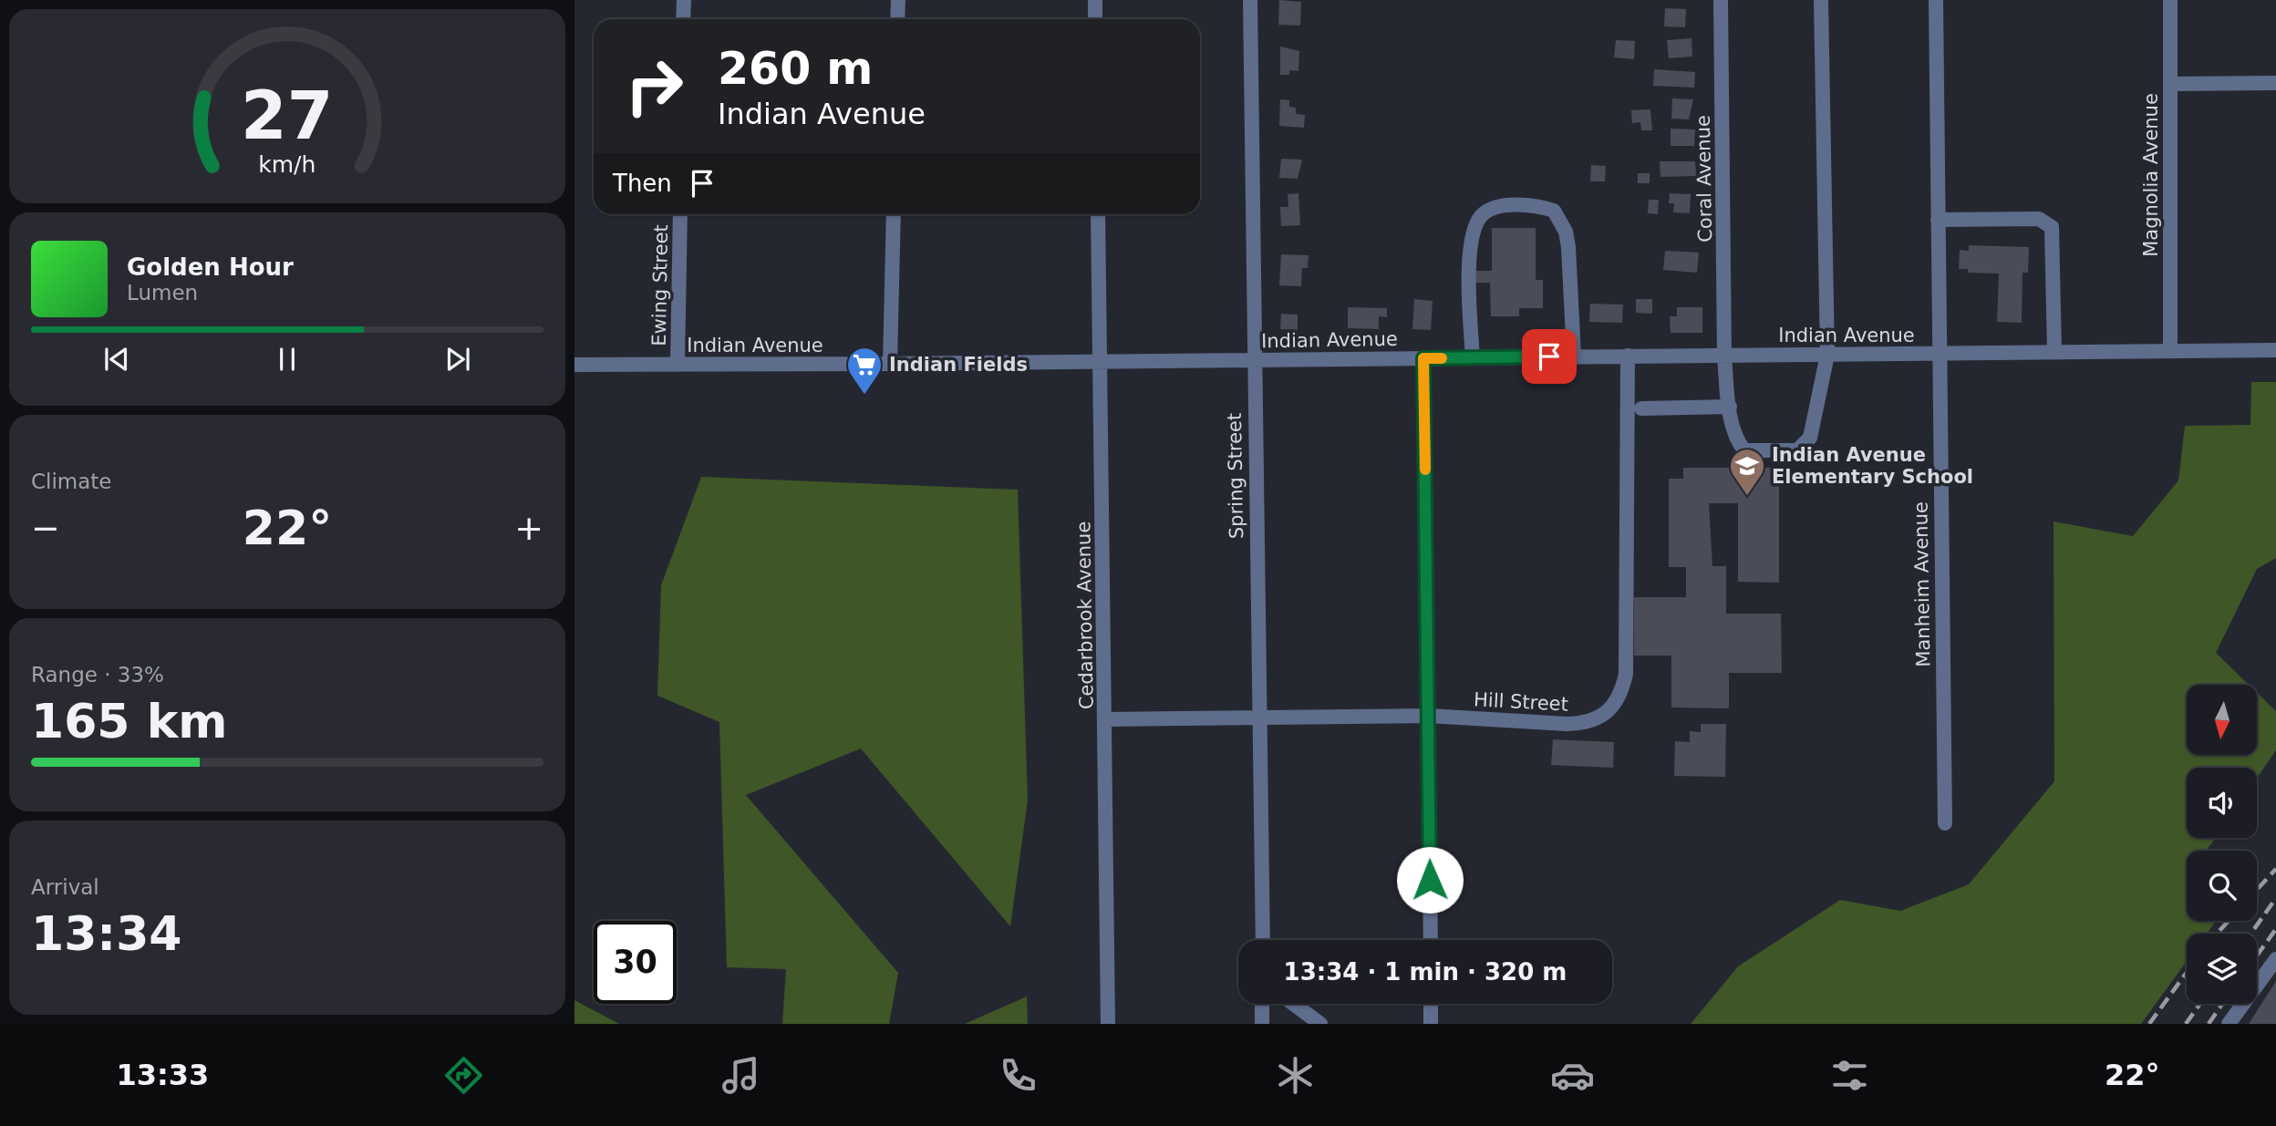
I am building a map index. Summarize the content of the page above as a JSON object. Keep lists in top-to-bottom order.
{
  "streets": {
    "street": [
      "Magnolia Avenue",
      "Coral Avenue",
      "Ewing Street",
      "Indian Avenue",
      "Spring Street",
      "Manheim Avenue",
      "Cedarbrook Avenue",
      "Hill Street"
    ]
  },
  "crossings": [
    ["Magnolia Avenue", "Indian Avenue"],
    ["Coral Avenue", "Indian Avenue"],
    ["Ewing Street", "Indian Avenue"],
    ["Indian Avenue", "Spring Street"],
    ["Indian Avenue", "Manheim Avenue"],
    ["Indian Avenue", "Cedarbrook Avenue"],
    ["Indian Avenue", "Hill Street"],
    ["Spring Street", "Hill Street"],
    ["Cedarbrook Avenue", "Hill Street"]
  ],
  "places": {
    "supermarket": ["Indian Fields"],
    "school or university": ["Indian Avenue Elementary School"]
  },
  "north": "bottom",
  "page": {
    "turn": ["260 m", "Indian Avenue"],
    "then": "Then",
    "song": ["Golden Hour", "Lumen"],
    "tile": [
      "Climate",
      ["Range · 33%", "165 km"],
      ["Arrival", "13:34"]
    ],
    "heat": ["−", "22°", "+"],
    "limit": "30",
    "trip": "13:34 · 1 min · 320 m",
    "tabs": ["13:33", "22°"],
    "gauge": ["27", "km/h"]
  }
}
